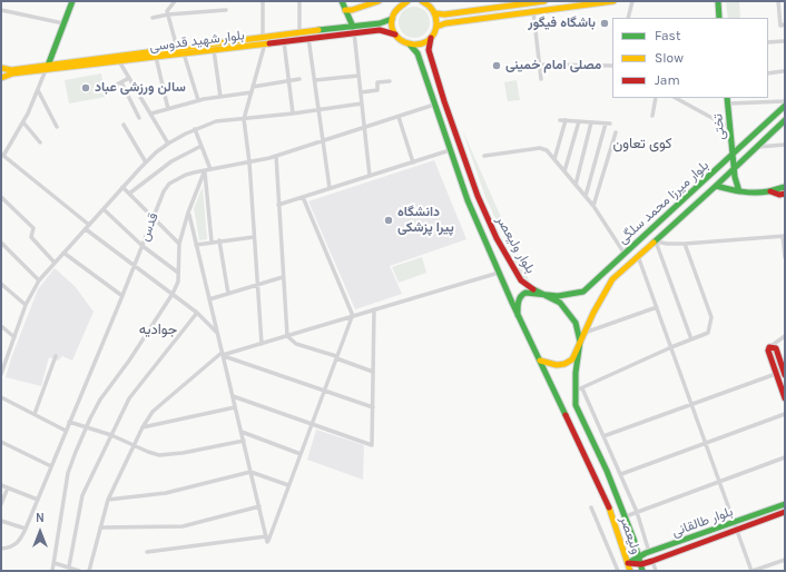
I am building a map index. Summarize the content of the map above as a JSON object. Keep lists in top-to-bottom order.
{
  "streets": {
    "main road": [
      "بلوار شهید قدوسی",
      "تختی",
      "بلوار میرزا محمد سلگی",
      "بلوار ولیعصر",
      "بلوار طالقانی",
      "ولیعصر"
    ],
    "street": ["قدس"]
  },
  "crossings": [
    ["تختی", "بلوار میرزا محمد سلگی"],
    ["بلوار میرزا محمد سلگی", "بلوار ولیعصر"],
    ["قدس", "بلوار ولیعصر"],
    ["بلوار ولیعصر", "ولیعصر"],
    ["بلوار طالقانی", "ولیعصر"]
  ],
  "districts": ["کوی تعاون", "جوادیه"],
  "places": [
    "باشگاه فیگور",
    "مصلی امام خمینی",
    "سالن ورزشی عباد",
    "دانشگاه پیرا پزشکی"
  ],
  "legend": ["Fast", "Slow", "Jam"],
  "north": "top"
}
